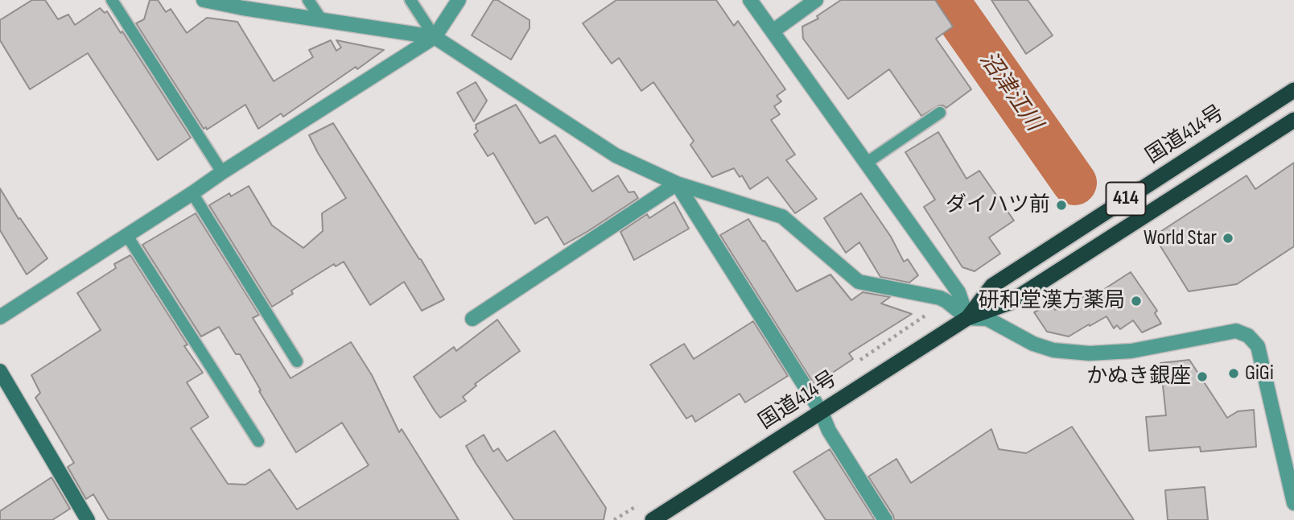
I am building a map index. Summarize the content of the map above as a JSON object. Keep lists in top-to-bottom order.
{
  "streets": {
    "highway": ["国道414号", "414"]
  },
  "water": ["沼津江川"],
  "places": [
    "ダイハツ前",
    "World Star",
    "研和堂漢方薬局",
    "GiGi",
    "かぬき銀座"
  ]
}
